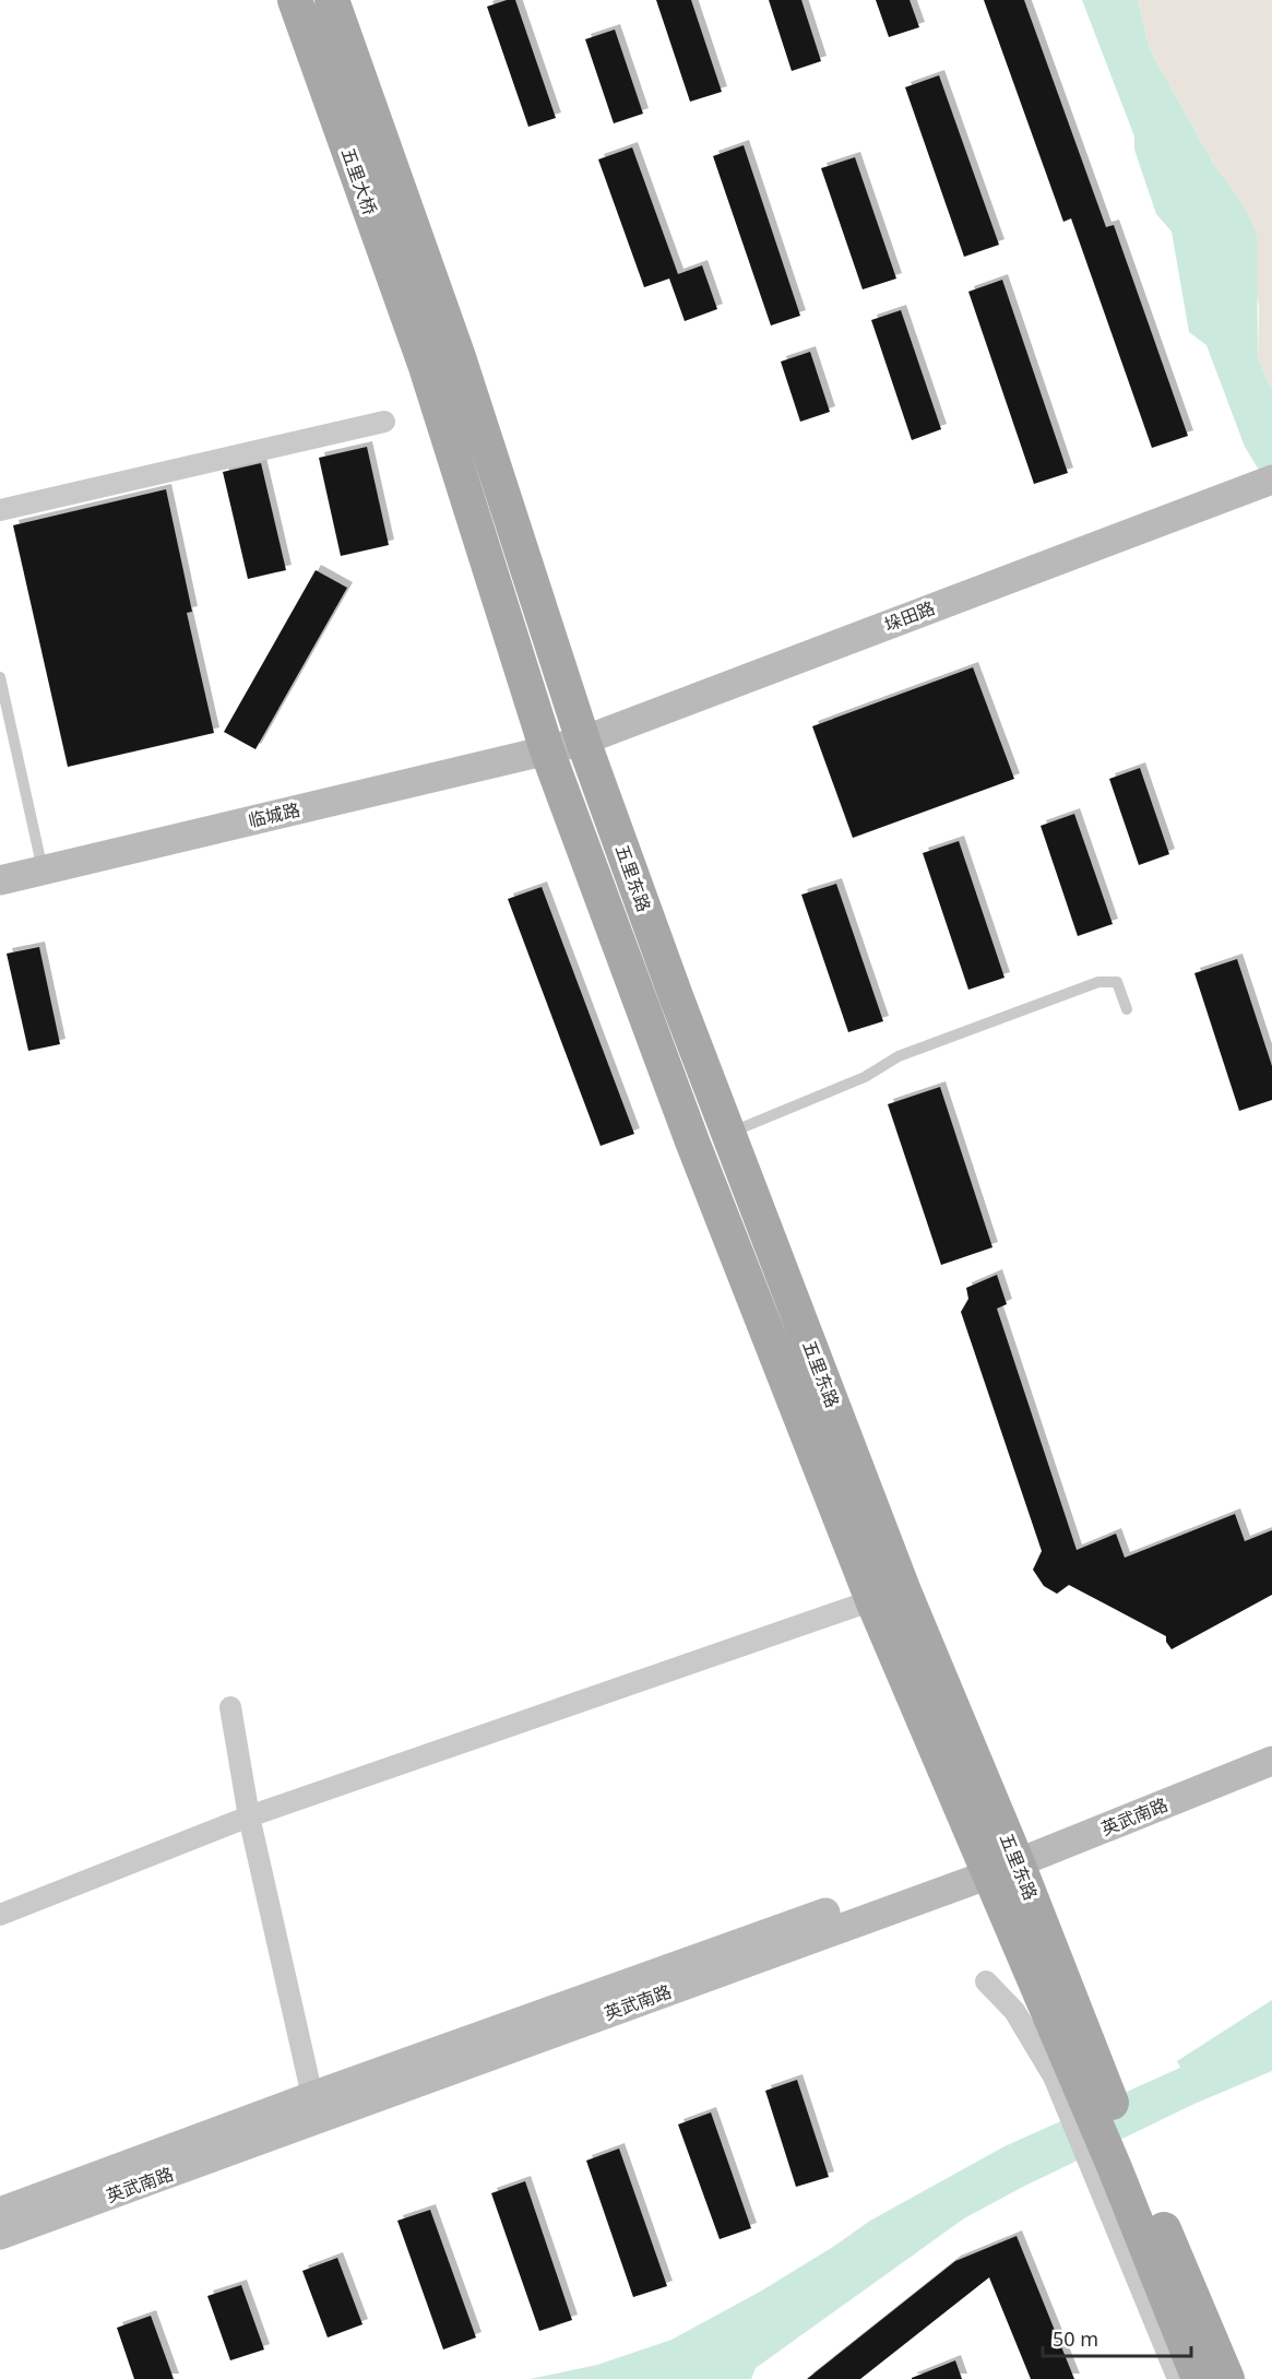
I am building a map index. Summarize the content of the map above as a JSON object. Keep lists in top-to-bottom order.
{
  "streets": {
    "main road": [
      "五里大桥",
      "垛田路",
      "临城路",
      "五里东路",
      "英武南路"
    ]
  },
  "crossings": [
    ["五里大桥", "五里东路"],
    ["垛田路", "临城路"],
    ["垛田路", "五里东路"],
    ["临城路", "五里东路"],
    ["五里东路", "英武南路"]
  ],
  "scale_bar": "50 m"
}
